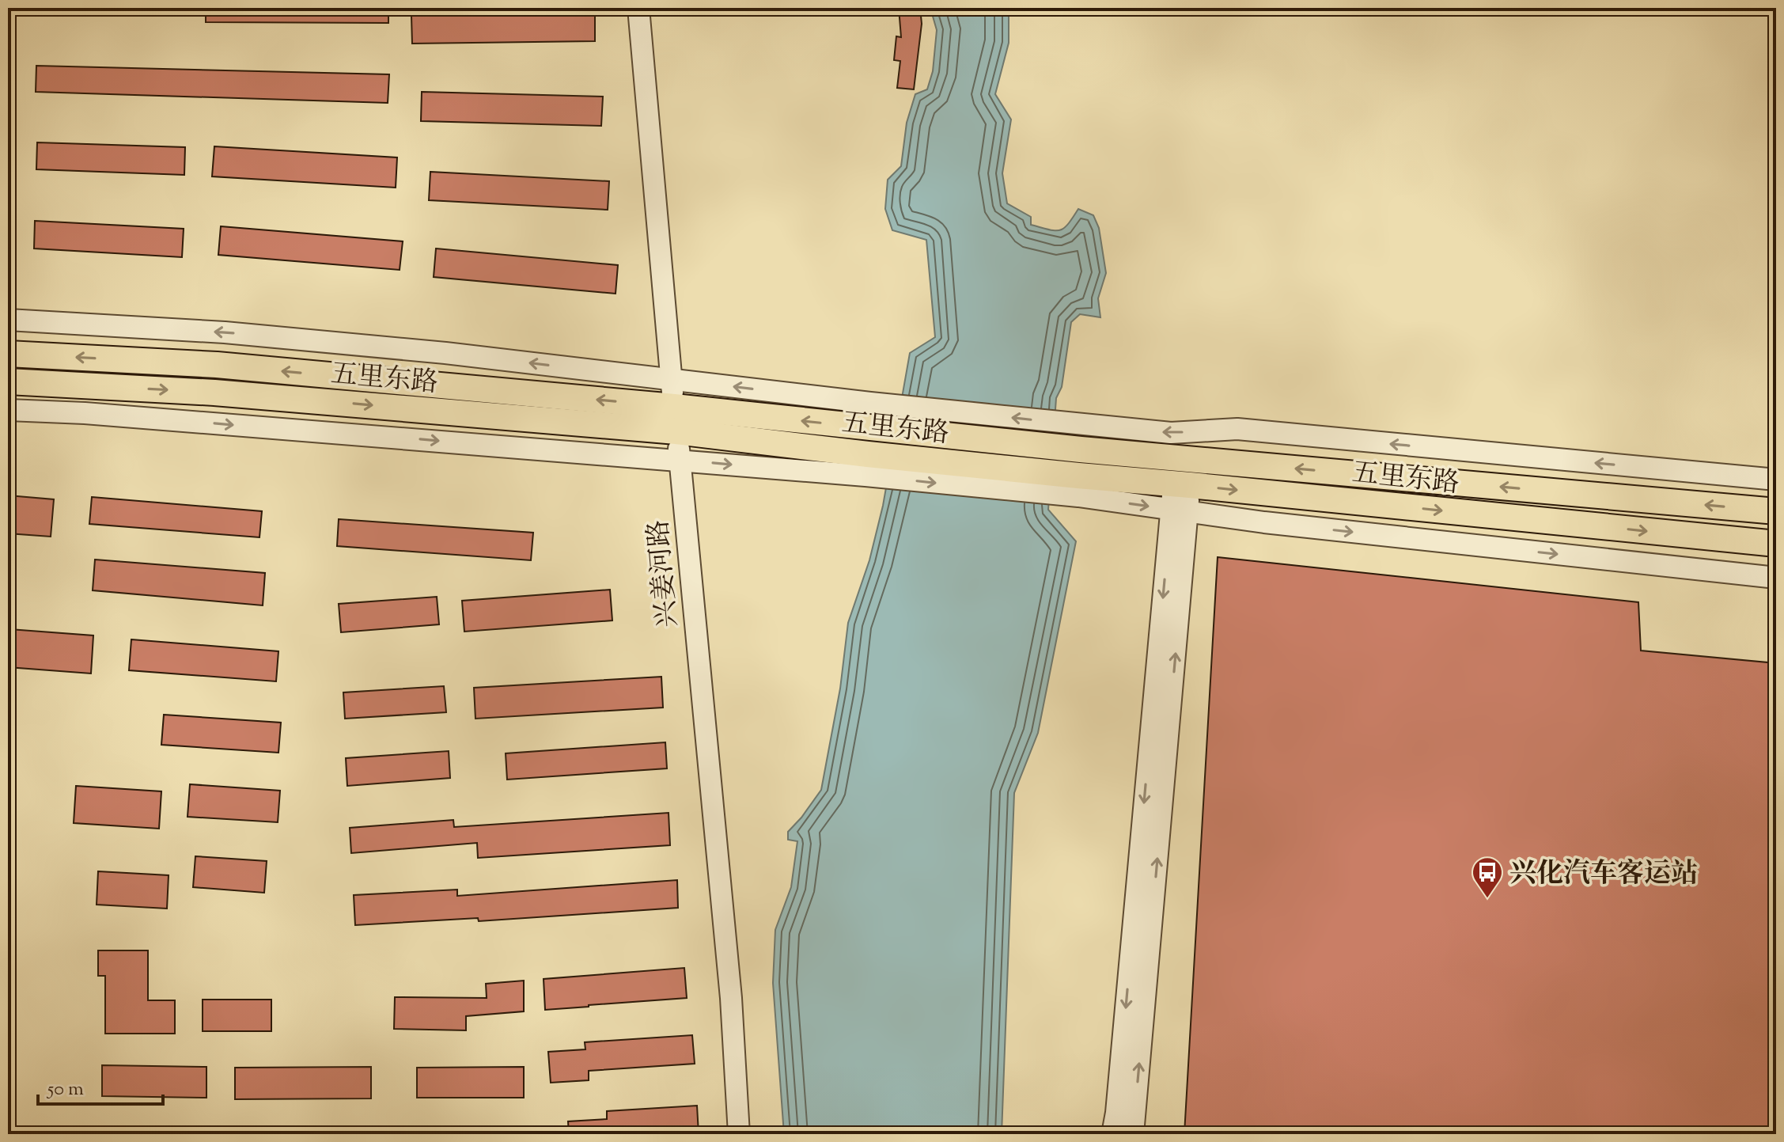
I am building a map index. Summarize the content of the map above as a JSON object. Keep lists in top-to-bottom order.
{
  "streets": {
    "main road": ["五里东路"],
    "street": ["兴姜河路"]
  },
  "crossings": [
    ["五里东路", "兴姜河路"]
  ],
  "places": {
    "bus stop": ["兴化汽车客运站"]
  },
  "scale_bar": "50 m"
}
